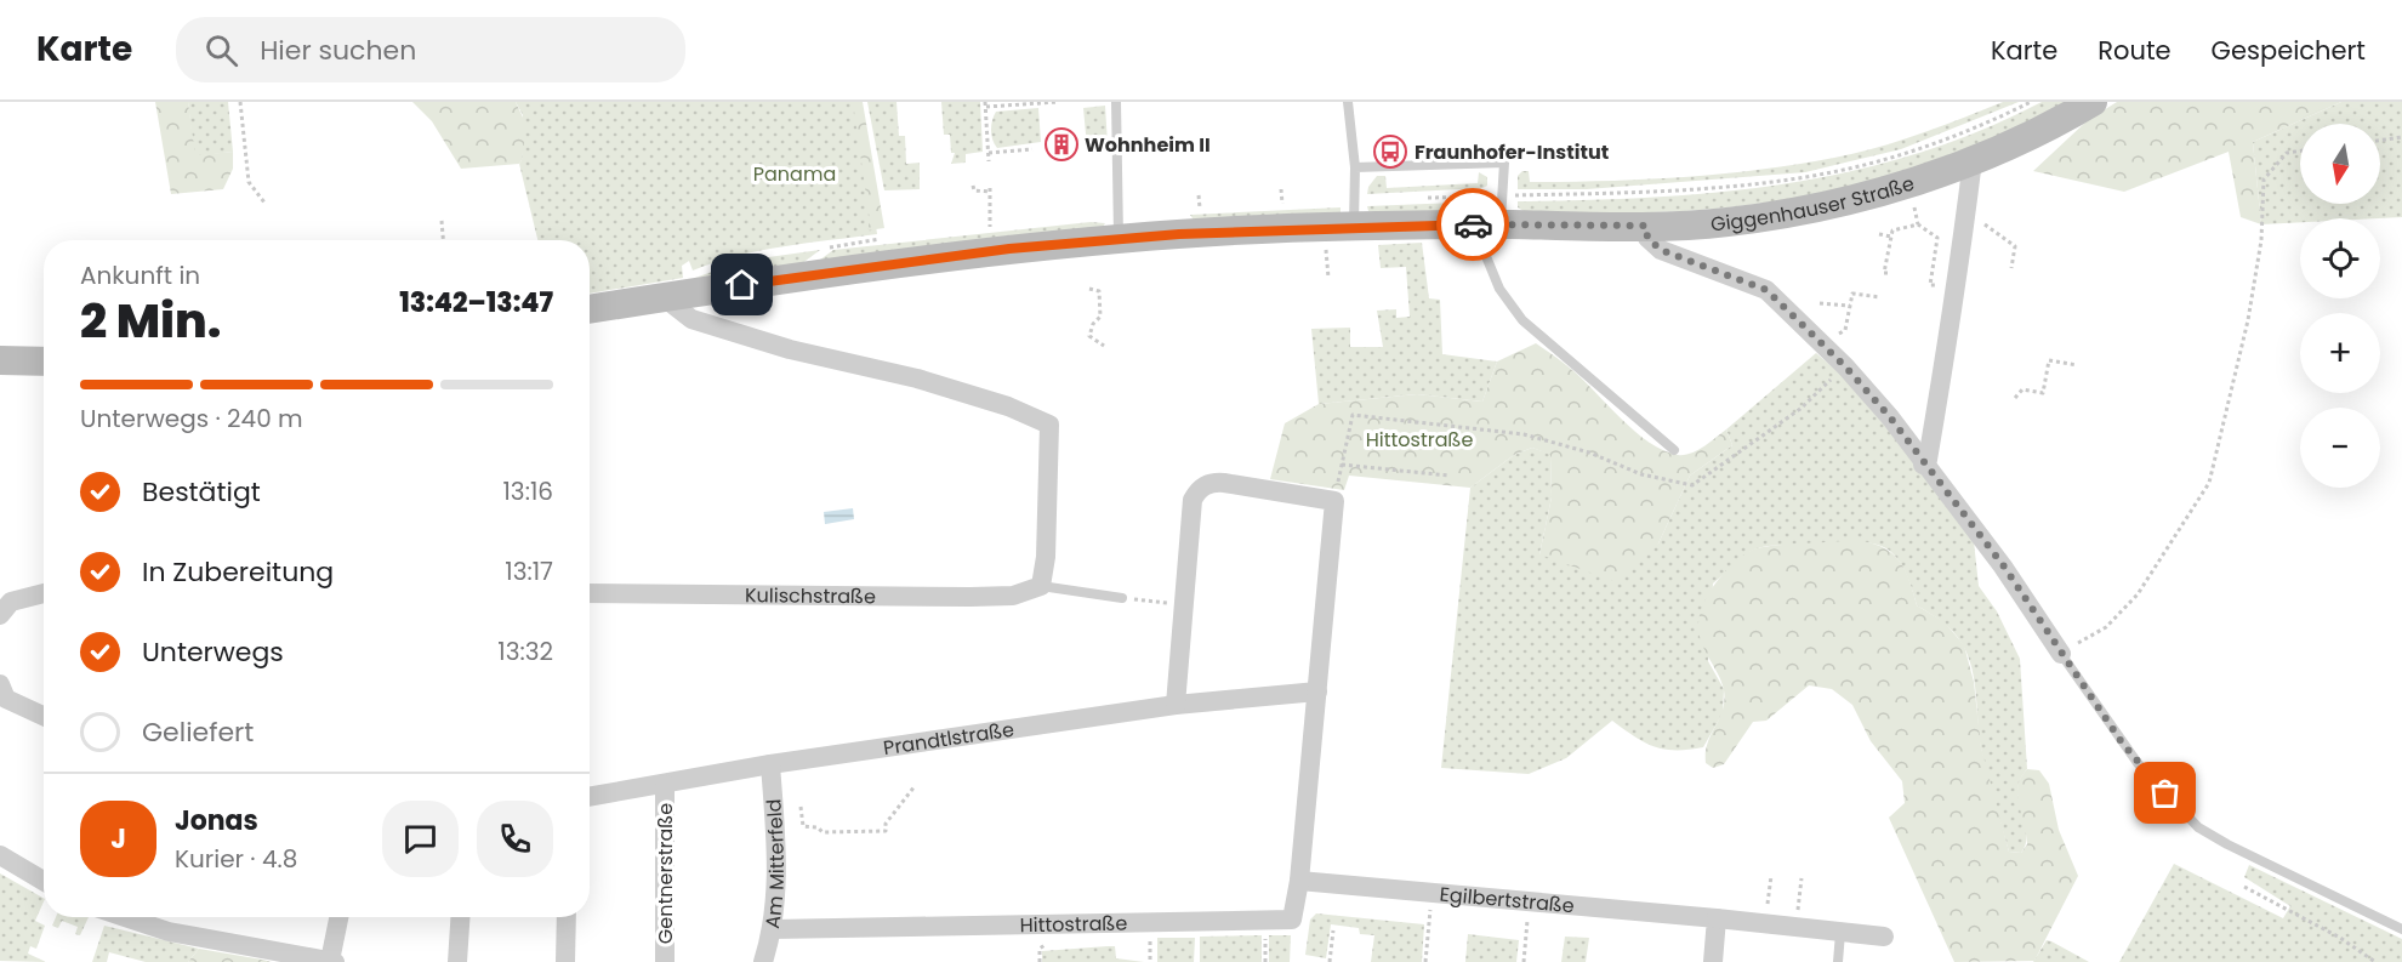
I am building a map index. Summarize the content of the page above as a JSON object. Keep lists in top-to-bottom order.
{
  "streets": {
    "main road": ["Giggenhauser Straße"],
    "street": [
      "Kulischstraße",
      "Prandtlstraße",
      "Am Mitterfeld",
      "Gentnerstraße",
      "Egilbertstraße",
      "Hittostraße"
    ]
  },
  "crossings": [
    ["Prandtlstraße", "Am Mitterfeld"],
    ["Prandtlstraße", "Gentnerstraße"],
    ["Prandtlstraße", "Hittostraße"],
    ["Am Mitterfeld", "Hittostraße"],
    ["Egilbertstraße", "Hittostraße"]
  ],
  "parks": ["Panama", "Hittostraße"],
  "places": {
    "building": ["Wohnheim II"],
    "bus stop": ["Fraunhofer-Institut"]
  },
  "north": "bottom",
  "page": {
    "header": "Karte",
    "search": "Hier suchen",
    "nav": ["Karte", "Route", "Gespeichert"],
    "map_buttons": ["+", "−"],
    "heading": ["2 Min.", "Ankunft in", "13:42–13:47"],
    "panel": ["Jonas", "Kurier · 4.8"],
    "bar": "Unterwegs · 240 m",
    "list": [
      ["Bestätigt", "13:16"],
      ["In Zubereitung", "13:17"],
      ["Unterwegs", "13:32"],
      "Geliefert"
    ],
    "round": "J"
  }
}
